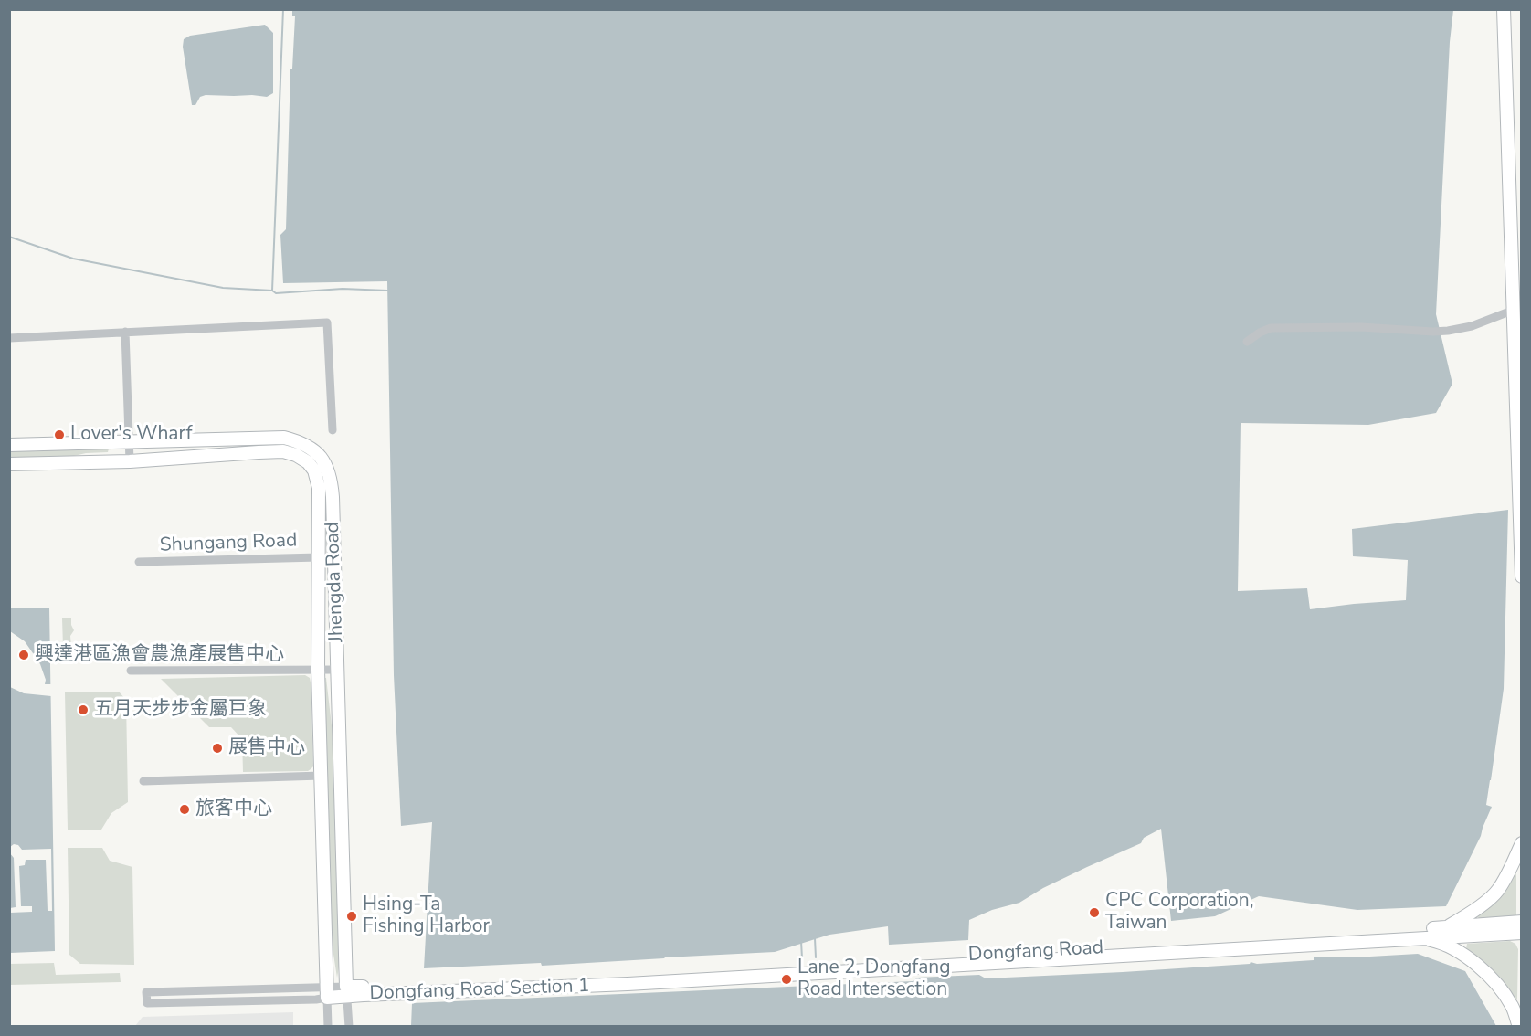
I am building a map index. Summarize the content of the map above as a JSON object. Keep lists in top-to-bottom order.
{
  "streets": {
    "main road": ["Jhengda Road", "Dongfang Road", "Dongfang Road Section 1"],
    "street": ["Shungang Road"]
  },
  "crossings": [
    ["Shungang Road", "Jhengda Road"],
    ["Jhengda Road", "Dongfang Road Section 1"],
    ["Dongfang Road", "Dongfang Road Section 1"]
  ],
  "places": [
    "Lover's Wharf",
    "興達港區漁會農漁產展售中心",
    "五月天步步金屬巨象",
    "展售中心",
    "旅客中心",
    "CPC Corporation, Taiwan",
    "Hsing-Ta Fishing Harbor",
    "Lane 2, Dongfang Road Intersection"
  ]
}
